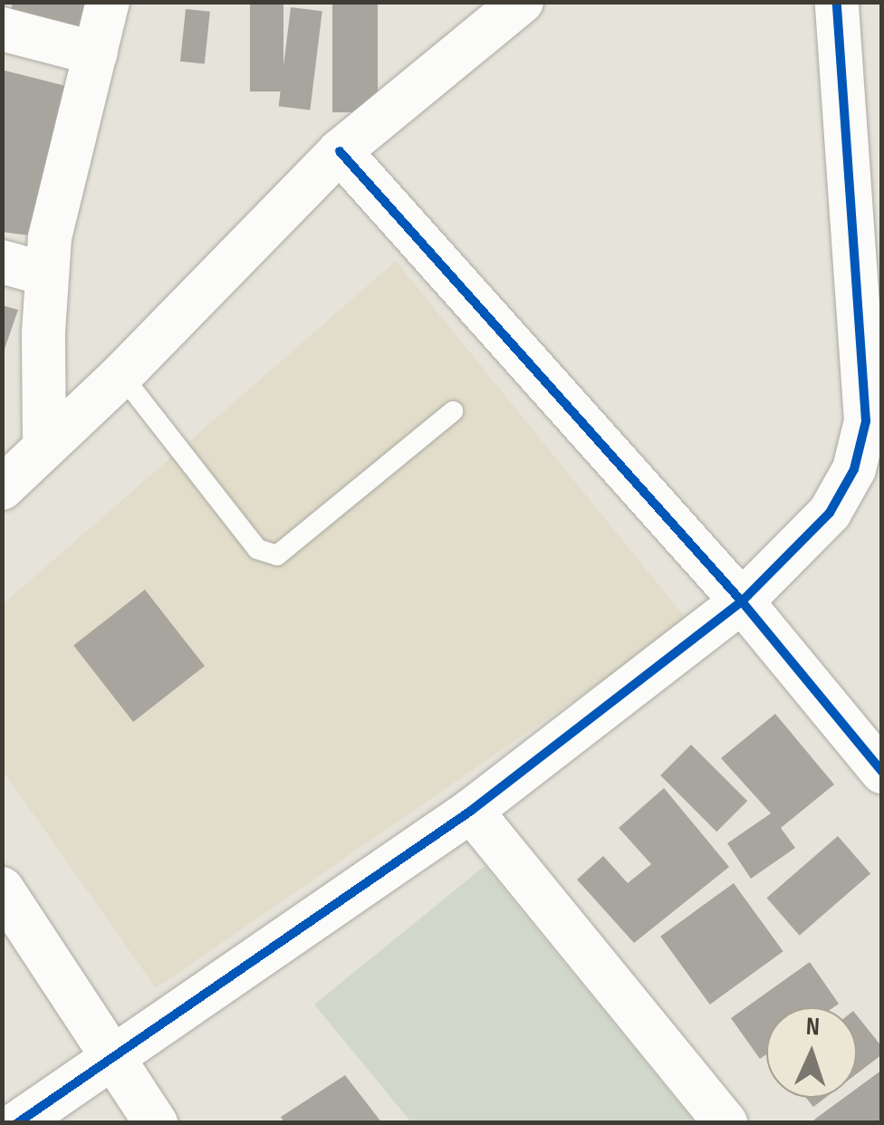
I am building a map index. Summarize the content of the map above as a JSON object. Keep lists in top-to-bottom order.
{
  "north": "top"
}
